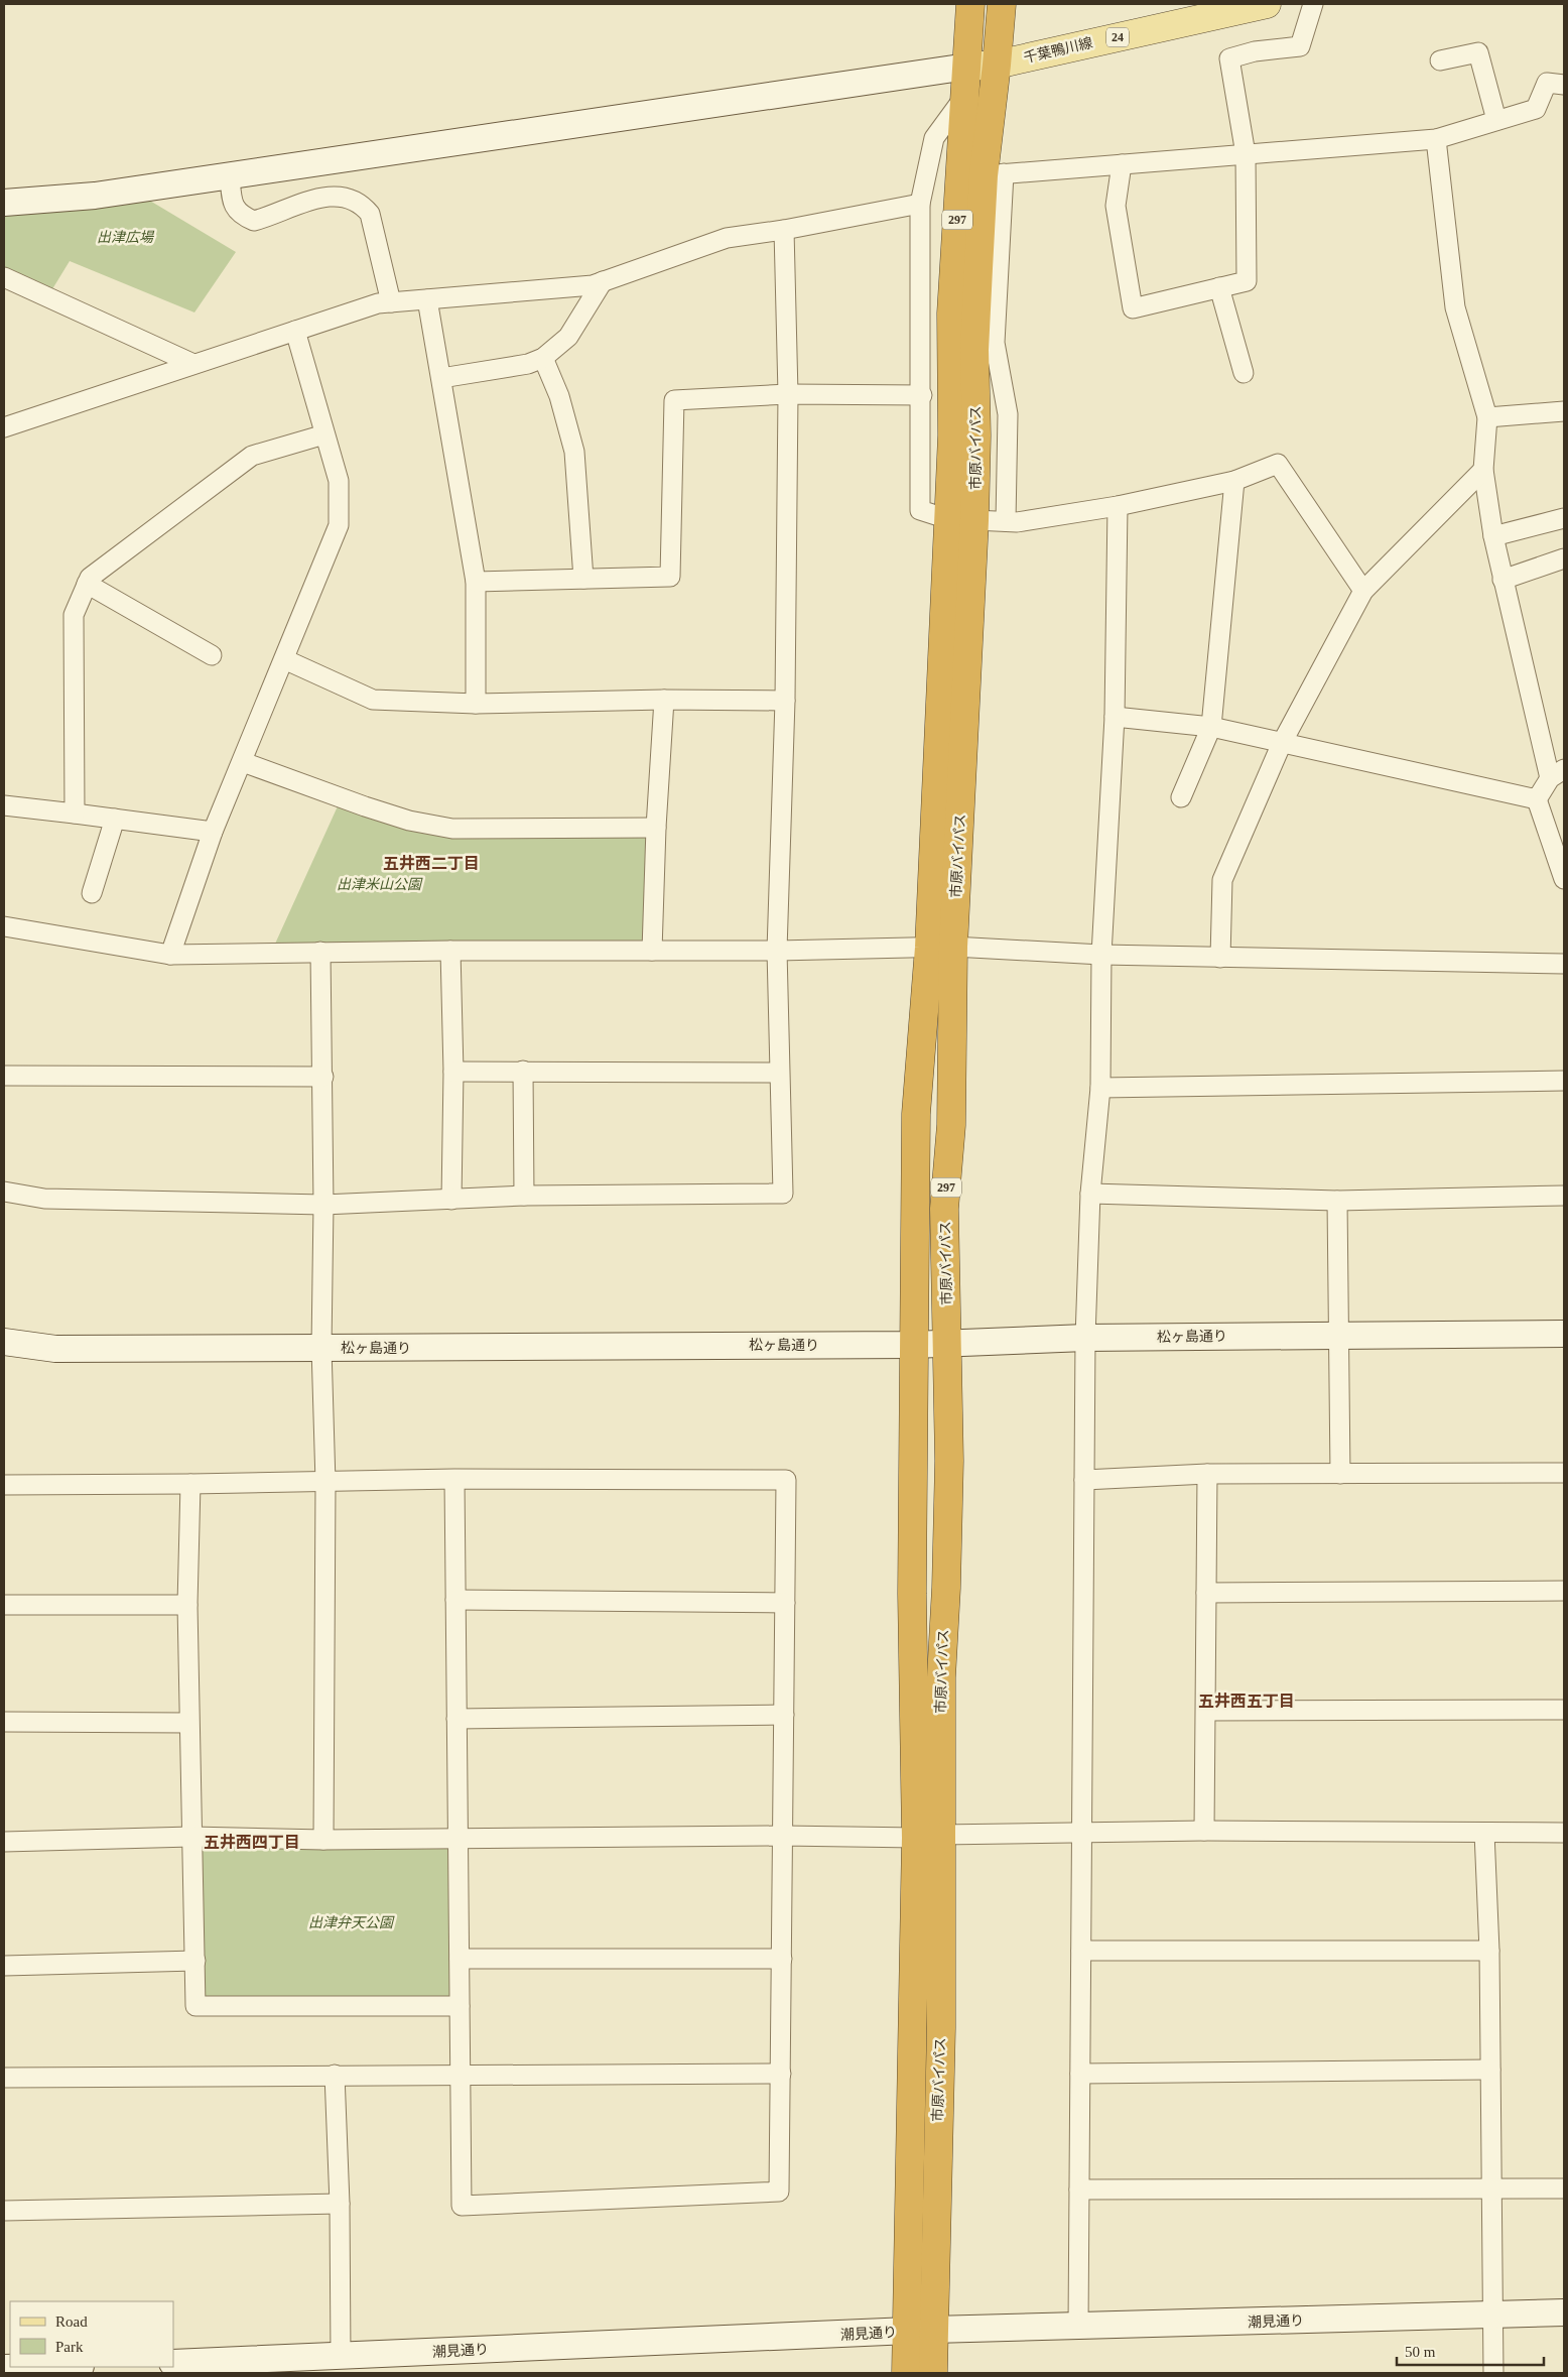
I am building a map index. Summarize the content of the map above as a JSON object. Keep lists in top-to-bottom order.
{
  "streets": {
    "highway": ["297", "市原バイパス"],
    "main road": ["24", "千葉鴨川線"],
    "street": ["松ヶ島通り", "潮見通り"]
  },
  "crossings": [
    ["千葉鴨川線", "市原バイパス"],
    ["市原バイパス", "松ヶ島通り"],
    ["市原バイパス", "潮見通り"]
  ],
  "districts": ["五井西二丁目", "五井西五丁目", "五井西四丁目"],
  "parks": ["出津広場", "出津米山公園", "出津弁天公園"],
  "legend": ["Road", "Park"],
  "scale_bar": "50 m"
}
